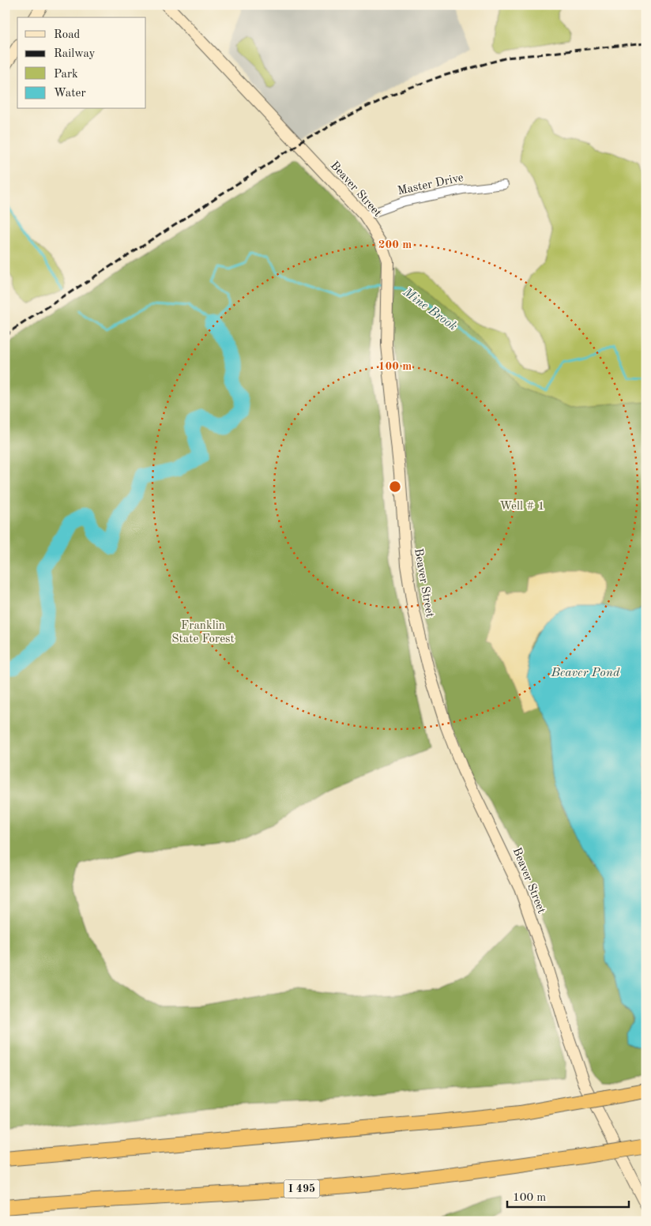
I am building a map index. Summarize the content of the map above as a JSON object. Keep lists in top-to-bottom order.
{
  "streets": {
    "highway": ["I 495"],
    "street": ["Master Drive", "Beaver Street"]
  },
  "crossings": [
    ["Master Drive", "Beaver Street"]
  ],
  "water": ["Mine Brook", "Beaver Pond"],
  "parks": ["Well # 1", "Franklin State Forest"],
  "legend": [
    "Road",
    "Railway",
    "Park",
    "Water"
  ],
  "scale_bar": "100 m",
  "rings": ["200 m", "100 m"]
}
